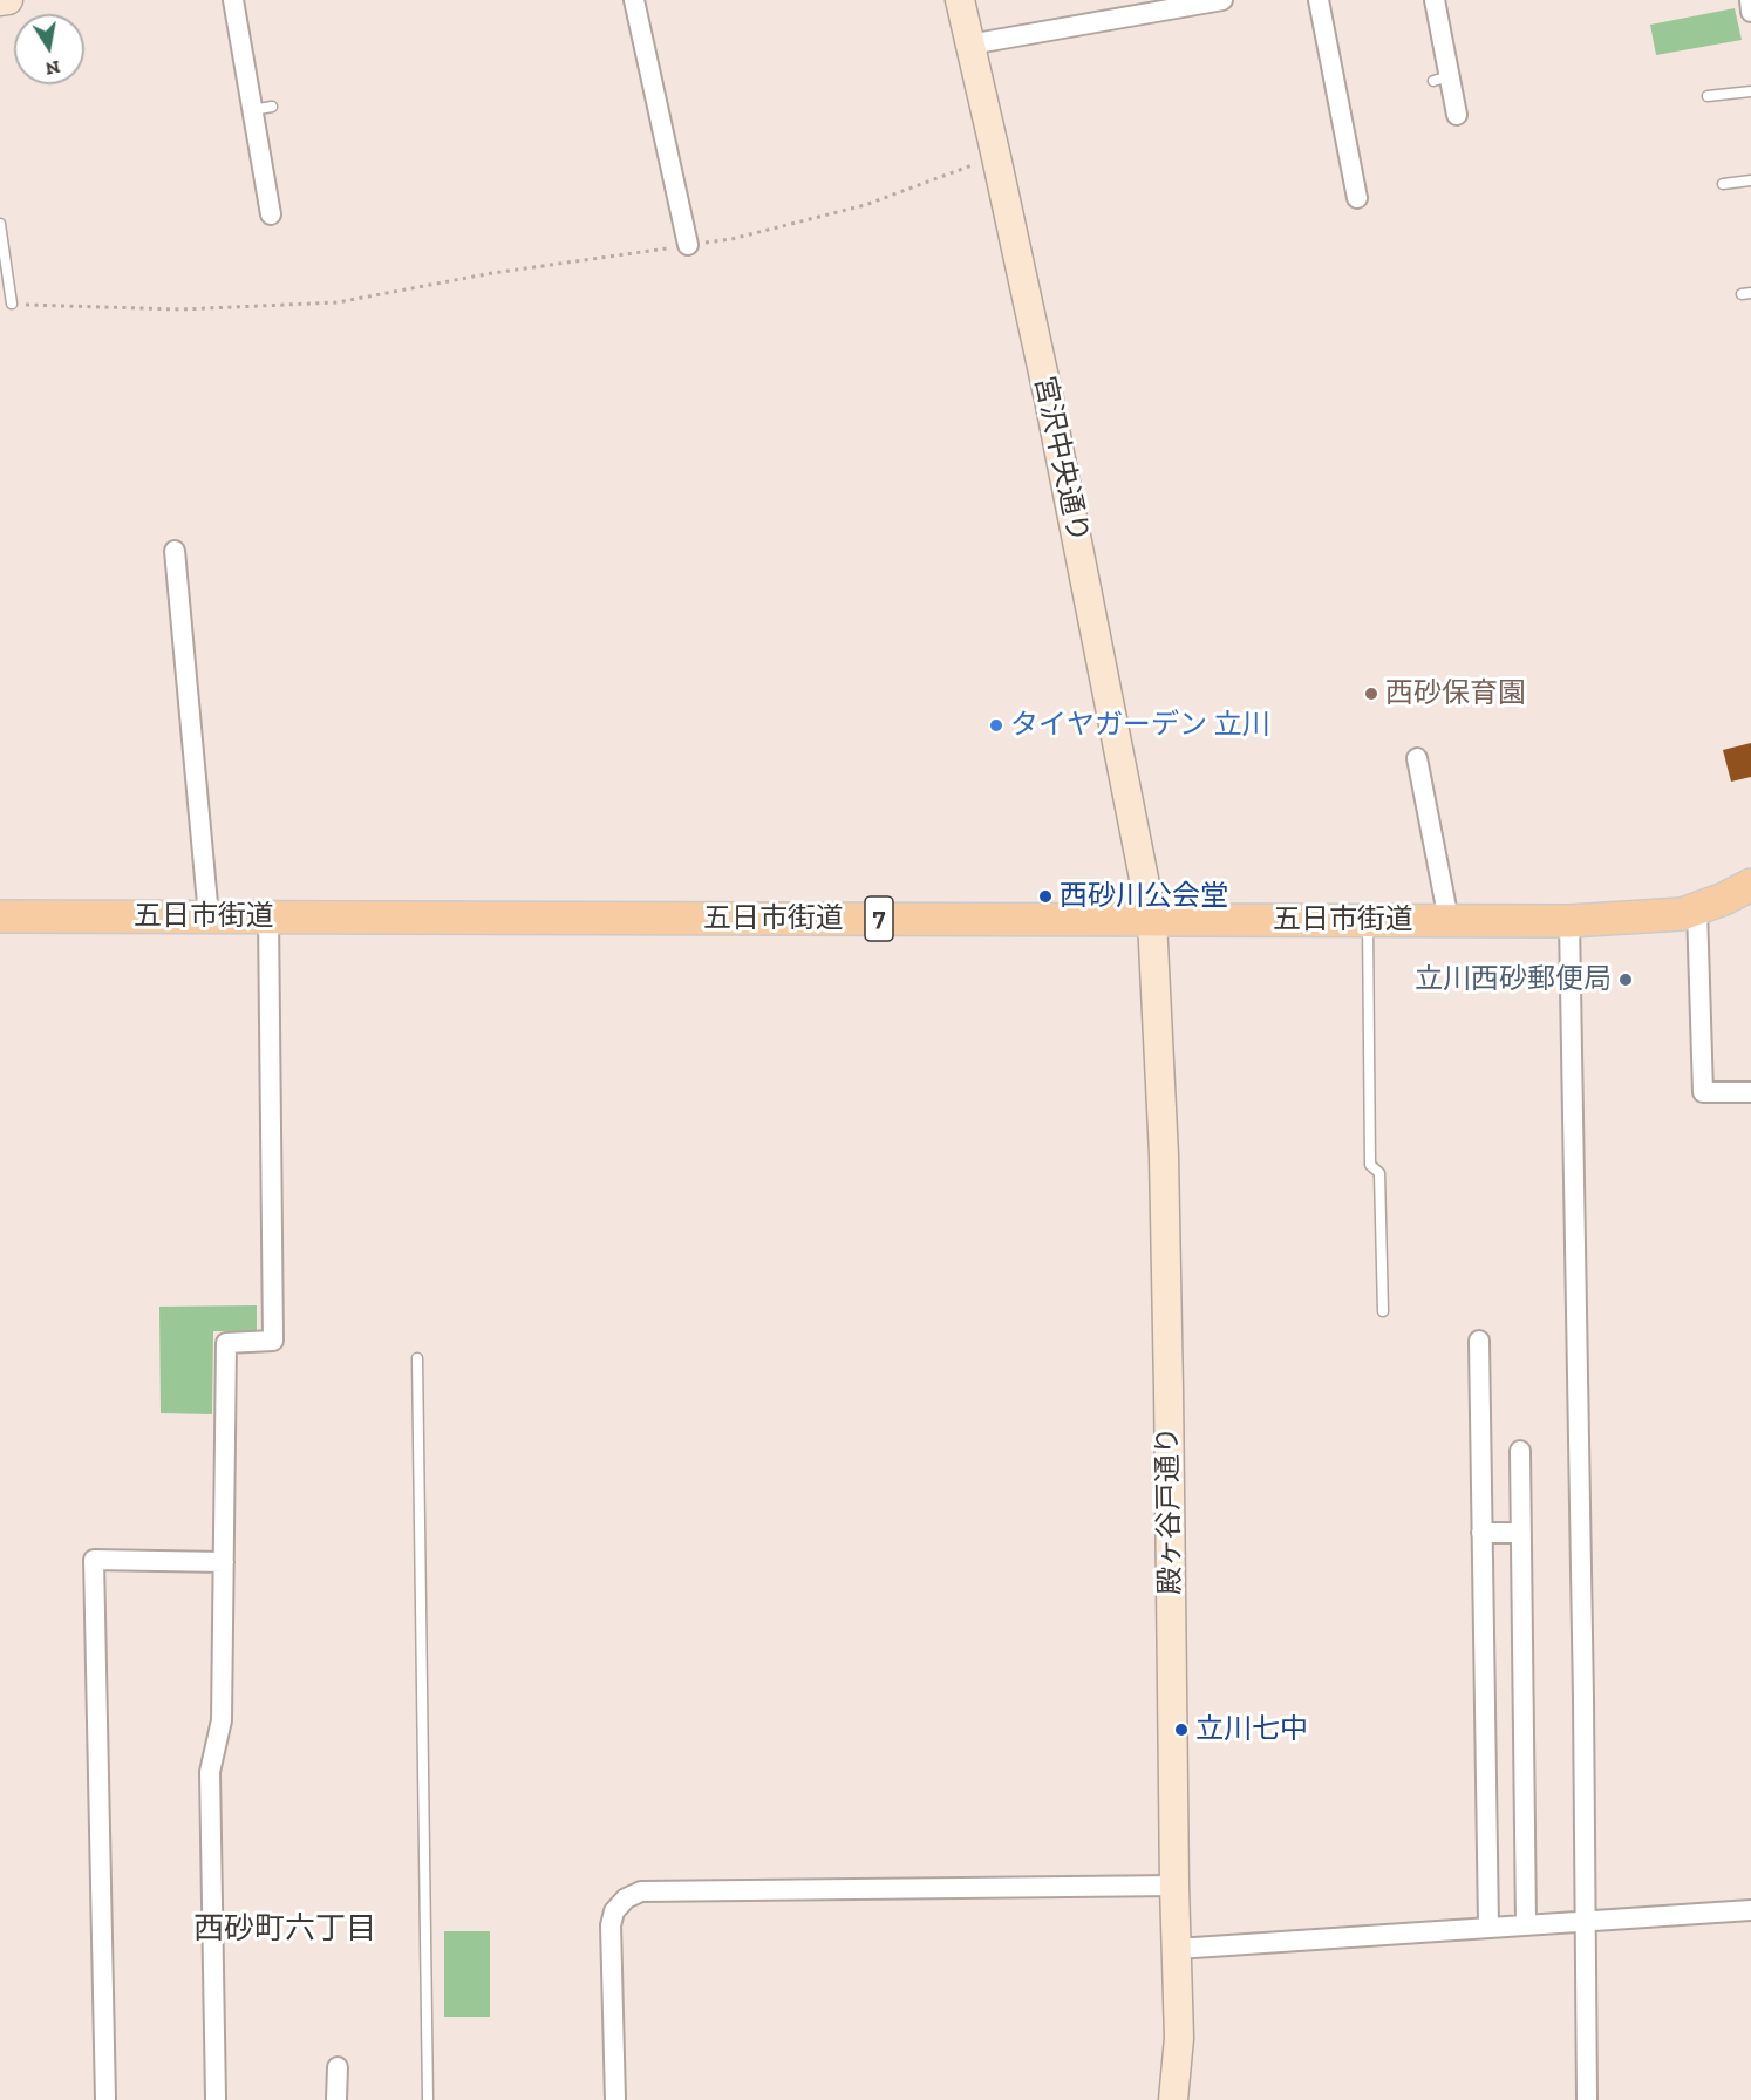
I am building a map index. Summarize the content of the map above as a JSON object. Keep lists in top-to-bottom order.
{
  "streets": {
    "main road": ["五日市街道", "7"],
    "street": ["宮沢中央通り", "殿ヶ谷戸通り"]
  },
  "crossings": [
    ["宮沢中央通り", "五日市街道"],
    ["宮沢中央通り", "殿ヶ谷戸通り"],
    ["五日市街道", "殿ヶ谷戸通り"]
  ],
  "districts": ["西砂町六丁目"],
  "places": [
    "西砂保育園",
    "タイヤガーデン 立川",
    "西砂川公会堂",
    "立川西砂郵便局",
    "立川七中"
  ],
  "north": "bottom"
}
